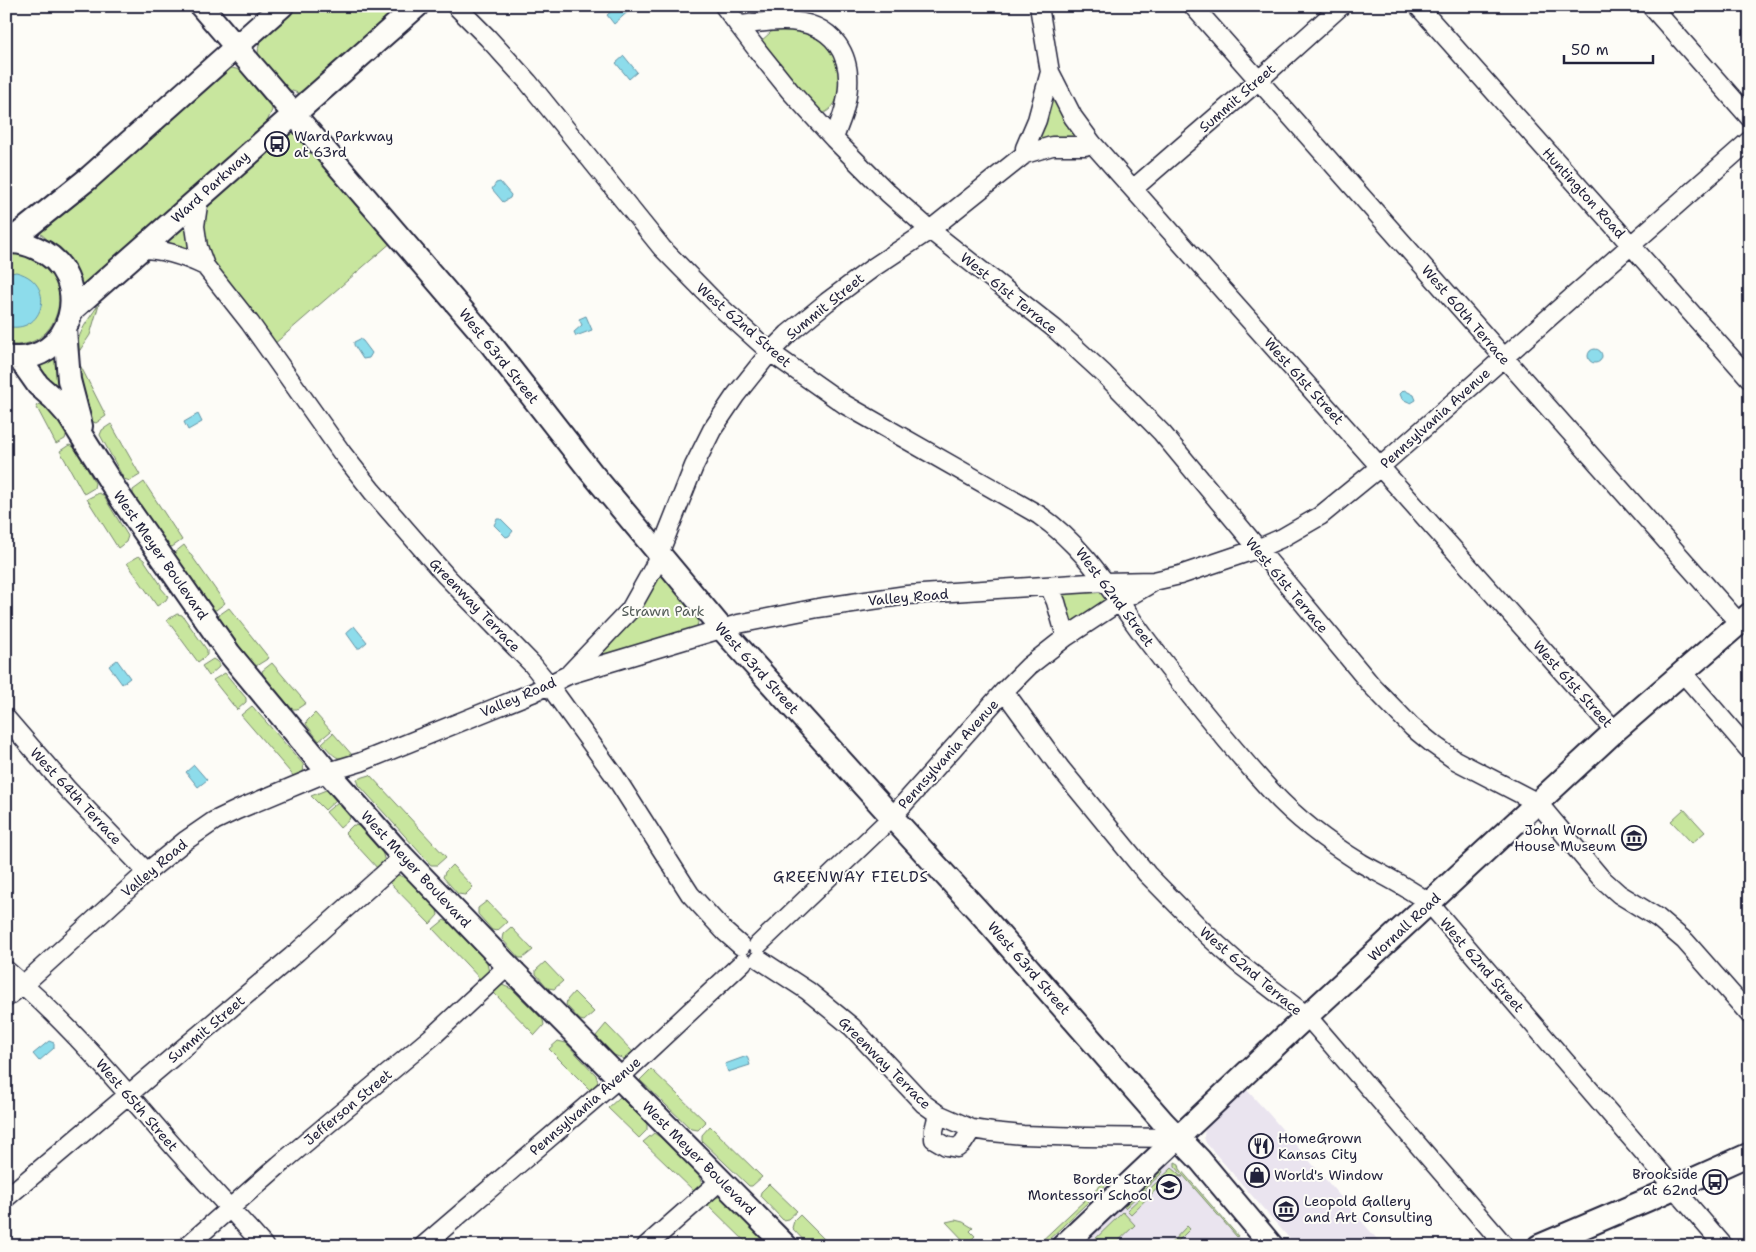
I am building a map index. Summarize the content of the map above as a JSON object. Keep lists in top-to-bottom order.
{
  "streets": {
    "main road": [
      "Ward Parkway",
      "West 63rd Street",
      "West Meyer Boulevard",
      "Wornall Road"
    ],
    "street": [
      "Summit Street",
      "Huntington Road",
      "West 61st Terrace",
      "West 60th Terrace",
      "West 62nd Street",
      "West 61st Street",
      "Pennsylvania Avenue",
      "Valley Road",
      "Greenway Terrace",
      "West 64th Terrace",
      "West 62nd Terrace",
      "West 65th Street",
      "Jefferson Street"
    ]
  },
  "crossings": [
    ["Summit Street", "West 61st Terrace"],
    ["Summit Street", "West 60th Terrace"],
    ["Summit Street", "West 62nd Street"],
    ["Summit Street", "West 63rd Street"],
    ["Summit Street", "West 61st Street"],
    ["Summit Street", "West Meyer Boulevard"],
    ["Summit Street", "Valley Road"],
    ["Summit Street", "West 65th Street"],
    ["Ward Parkway", "West 63rd Street"],
    ["Ward Parkway", "Greenway Terrace"],
    ["Huntington Road", "Pennsylvania Avenue"],
    ["West 61st Terrace", "Pennsylvania Avenue"],
    ["West 61st Terrace", "Wornall Road"],
    ["West 60th Terrace", "Pennsylvania Avenue"],
    ["West 60th Terrace", "Wornall Road"],
    ["West 62nd Street", "Pennsylvania Avenue"],
    ["West 62nd Street", "Valley Road"],
    ["West 62nd Street", "Wornall Road"],
    ["West 63rd Street", "Pennsylvania Avenue"],
    ["West 63rd Street", "Valley Road"],
    ["West 63rd Street", "Greenway Terrace"],
    ["West 63rd Street", "Wornall Road"],
    ["West 61st Street", "Pennsylvania Avenue"],
    ["West 61st Street", "Wornall Road"],
    ["Pennsylvania Avenue", "West Meyer Boulevard"],
    ["Pennsylvania Avenue", "Valley Road"],
    ["Pennsylvania Avenue", "Greenway Terrace"],
    ["Pennsylvania Avenue", "West 62nd Terrace"],
    ["West Meyer Boulevard", "Valley Road"],
    ["West Meyer Boulevard", "Jefferson Street"],
    ["Valley Road", "Greenway Terrace"],
    ["Valley Road", "West 64th Terrace"],
    ["Valley Road", "West 65th Street"],
    ["Greenway Terrace", "Wornall Road"],
    ["Wornall Road", "West 62nd Terrace"],
    ["West 65th Street", "Jefferson Street"]
  ],
  "districts": ["GREENWAY FIELDS"],
  "parks": ["Strawn Park"],
  "places": {
    "bus stop": ["Ward Parkway at 63rd", "Brookside at 62nd"],
    "museum": ["John Wornall House Museum", "Leopold Gallery and Art Consulting"],
    "restaurant": ["HomeGrown Kansas City"],
    "shop": ["World's Window"],
    "school or university": ["Border Star Montessori School"]
  },
  "scale_bar": "50 m"
}
